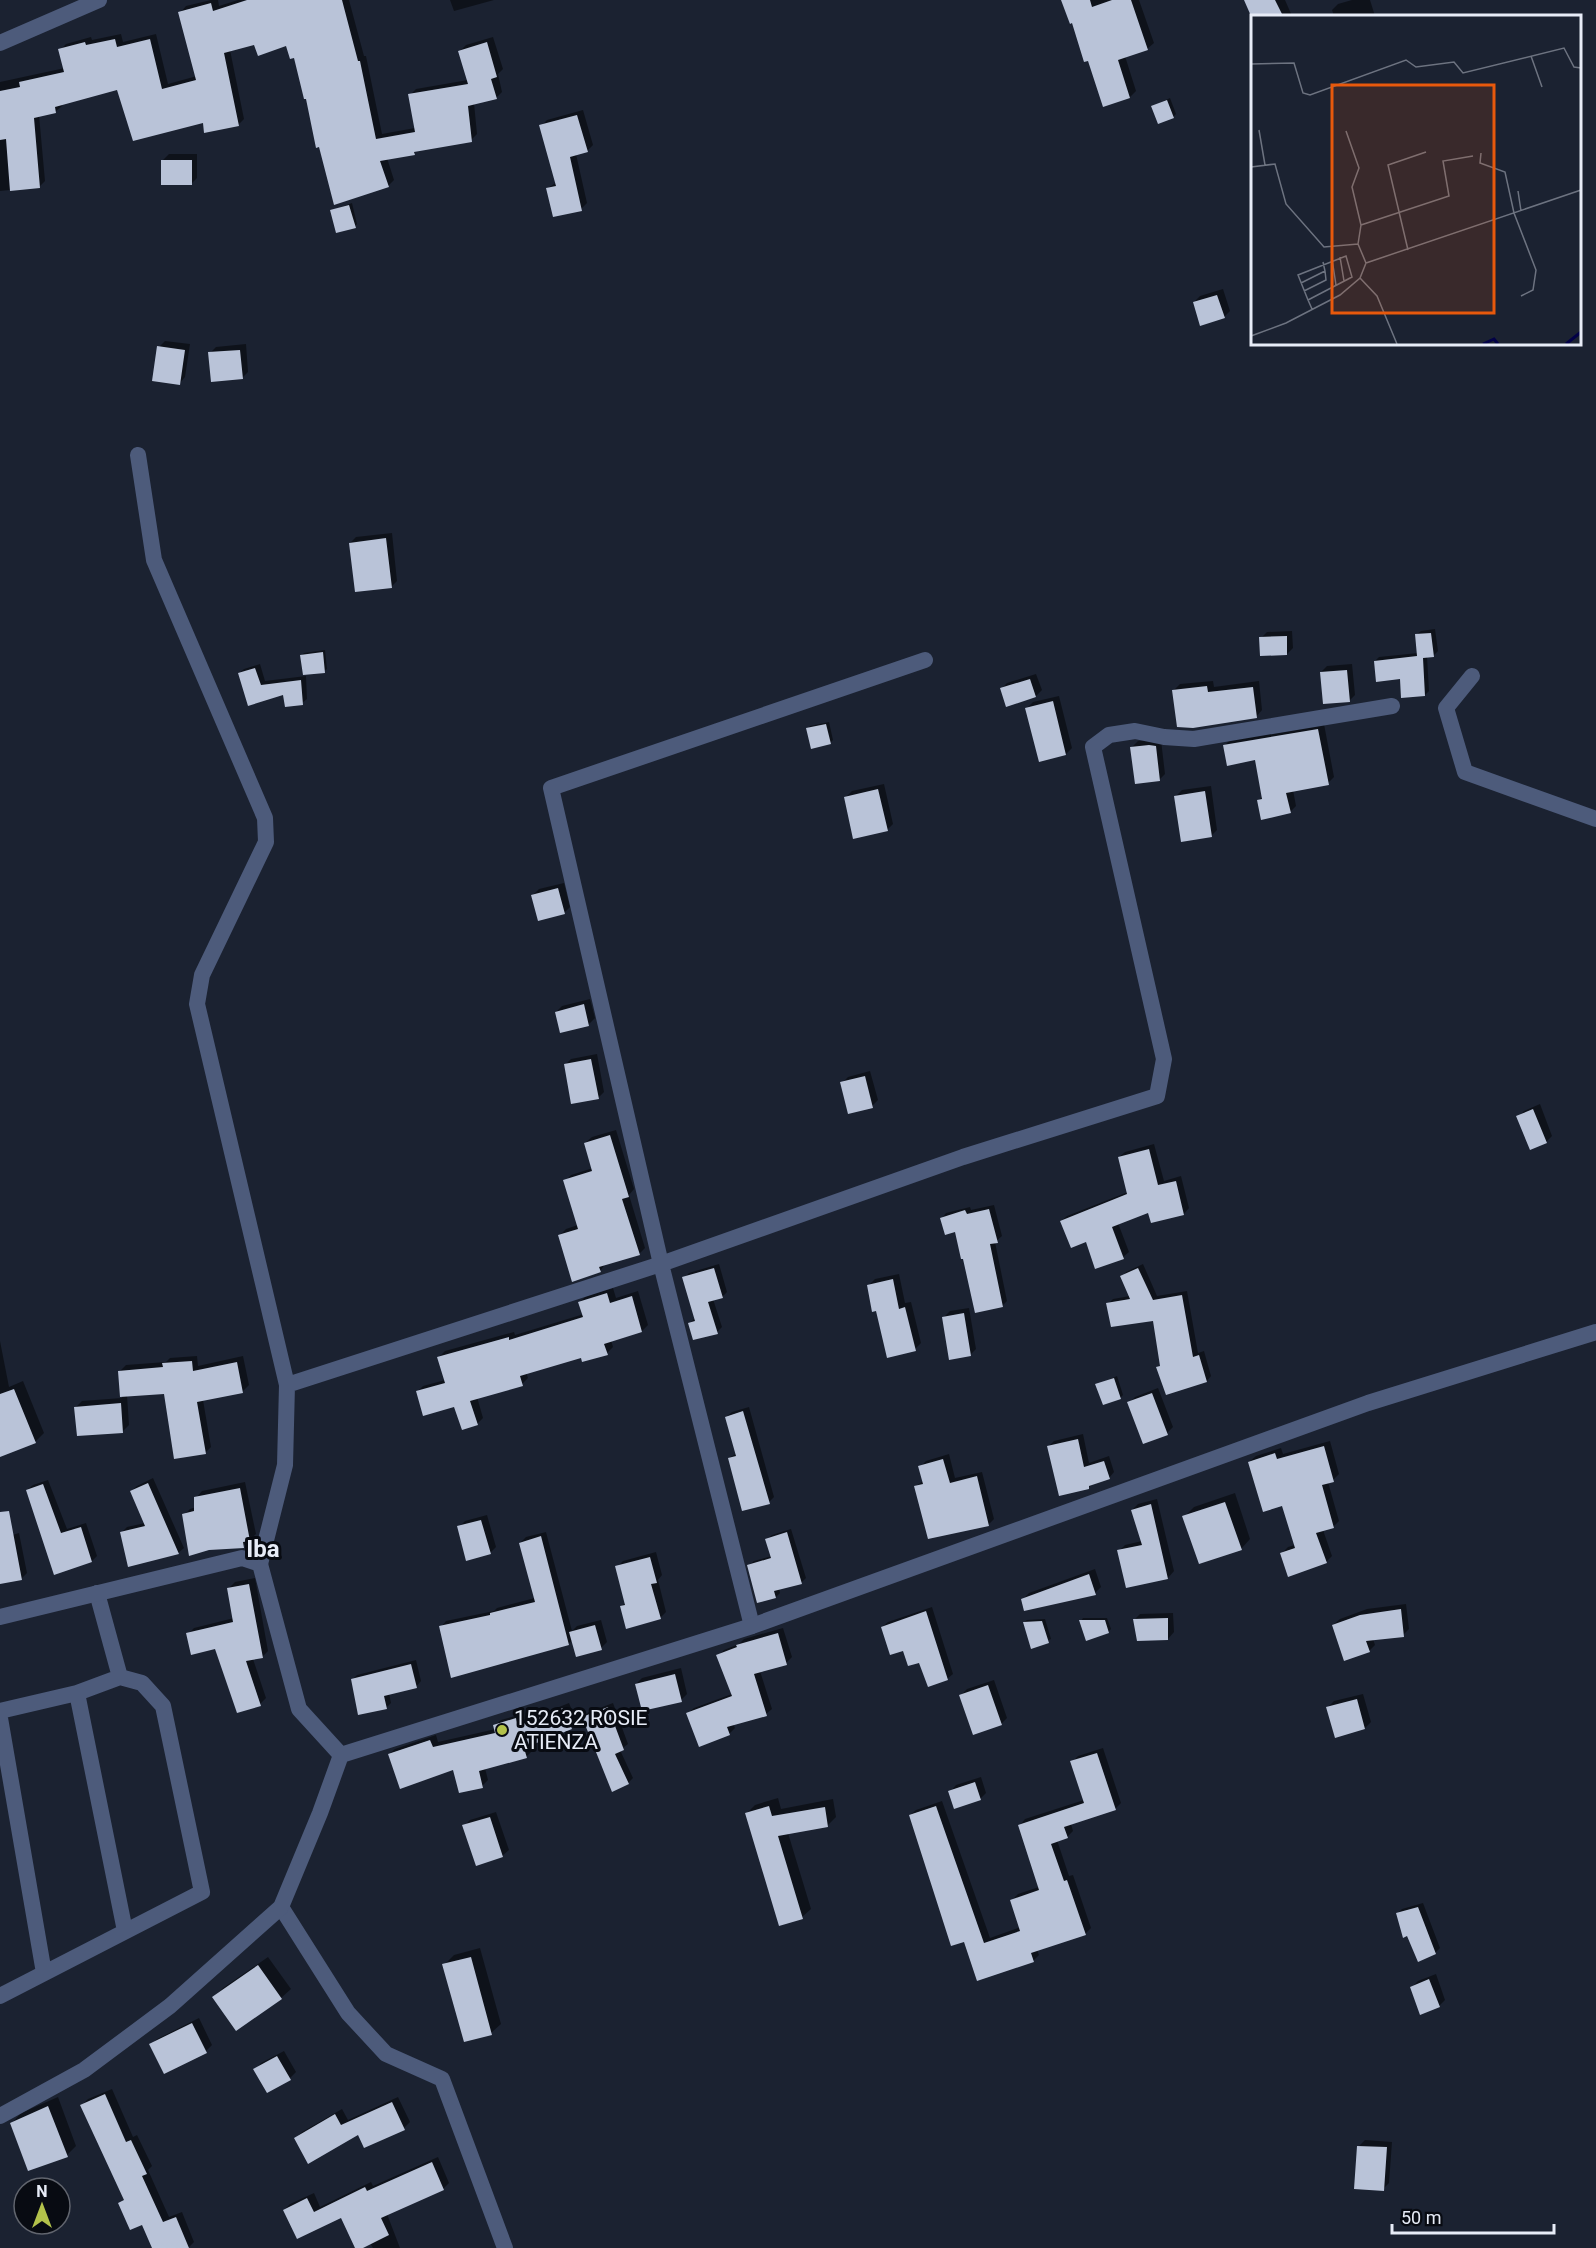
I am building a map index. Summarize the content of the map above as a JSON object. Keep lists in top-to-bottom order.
{
  "districts": ["Iba"],
  "places": ["152632 ROSIE ATIENZA"],
  "scale_bar": "50 m",
  "north": "top"
}
